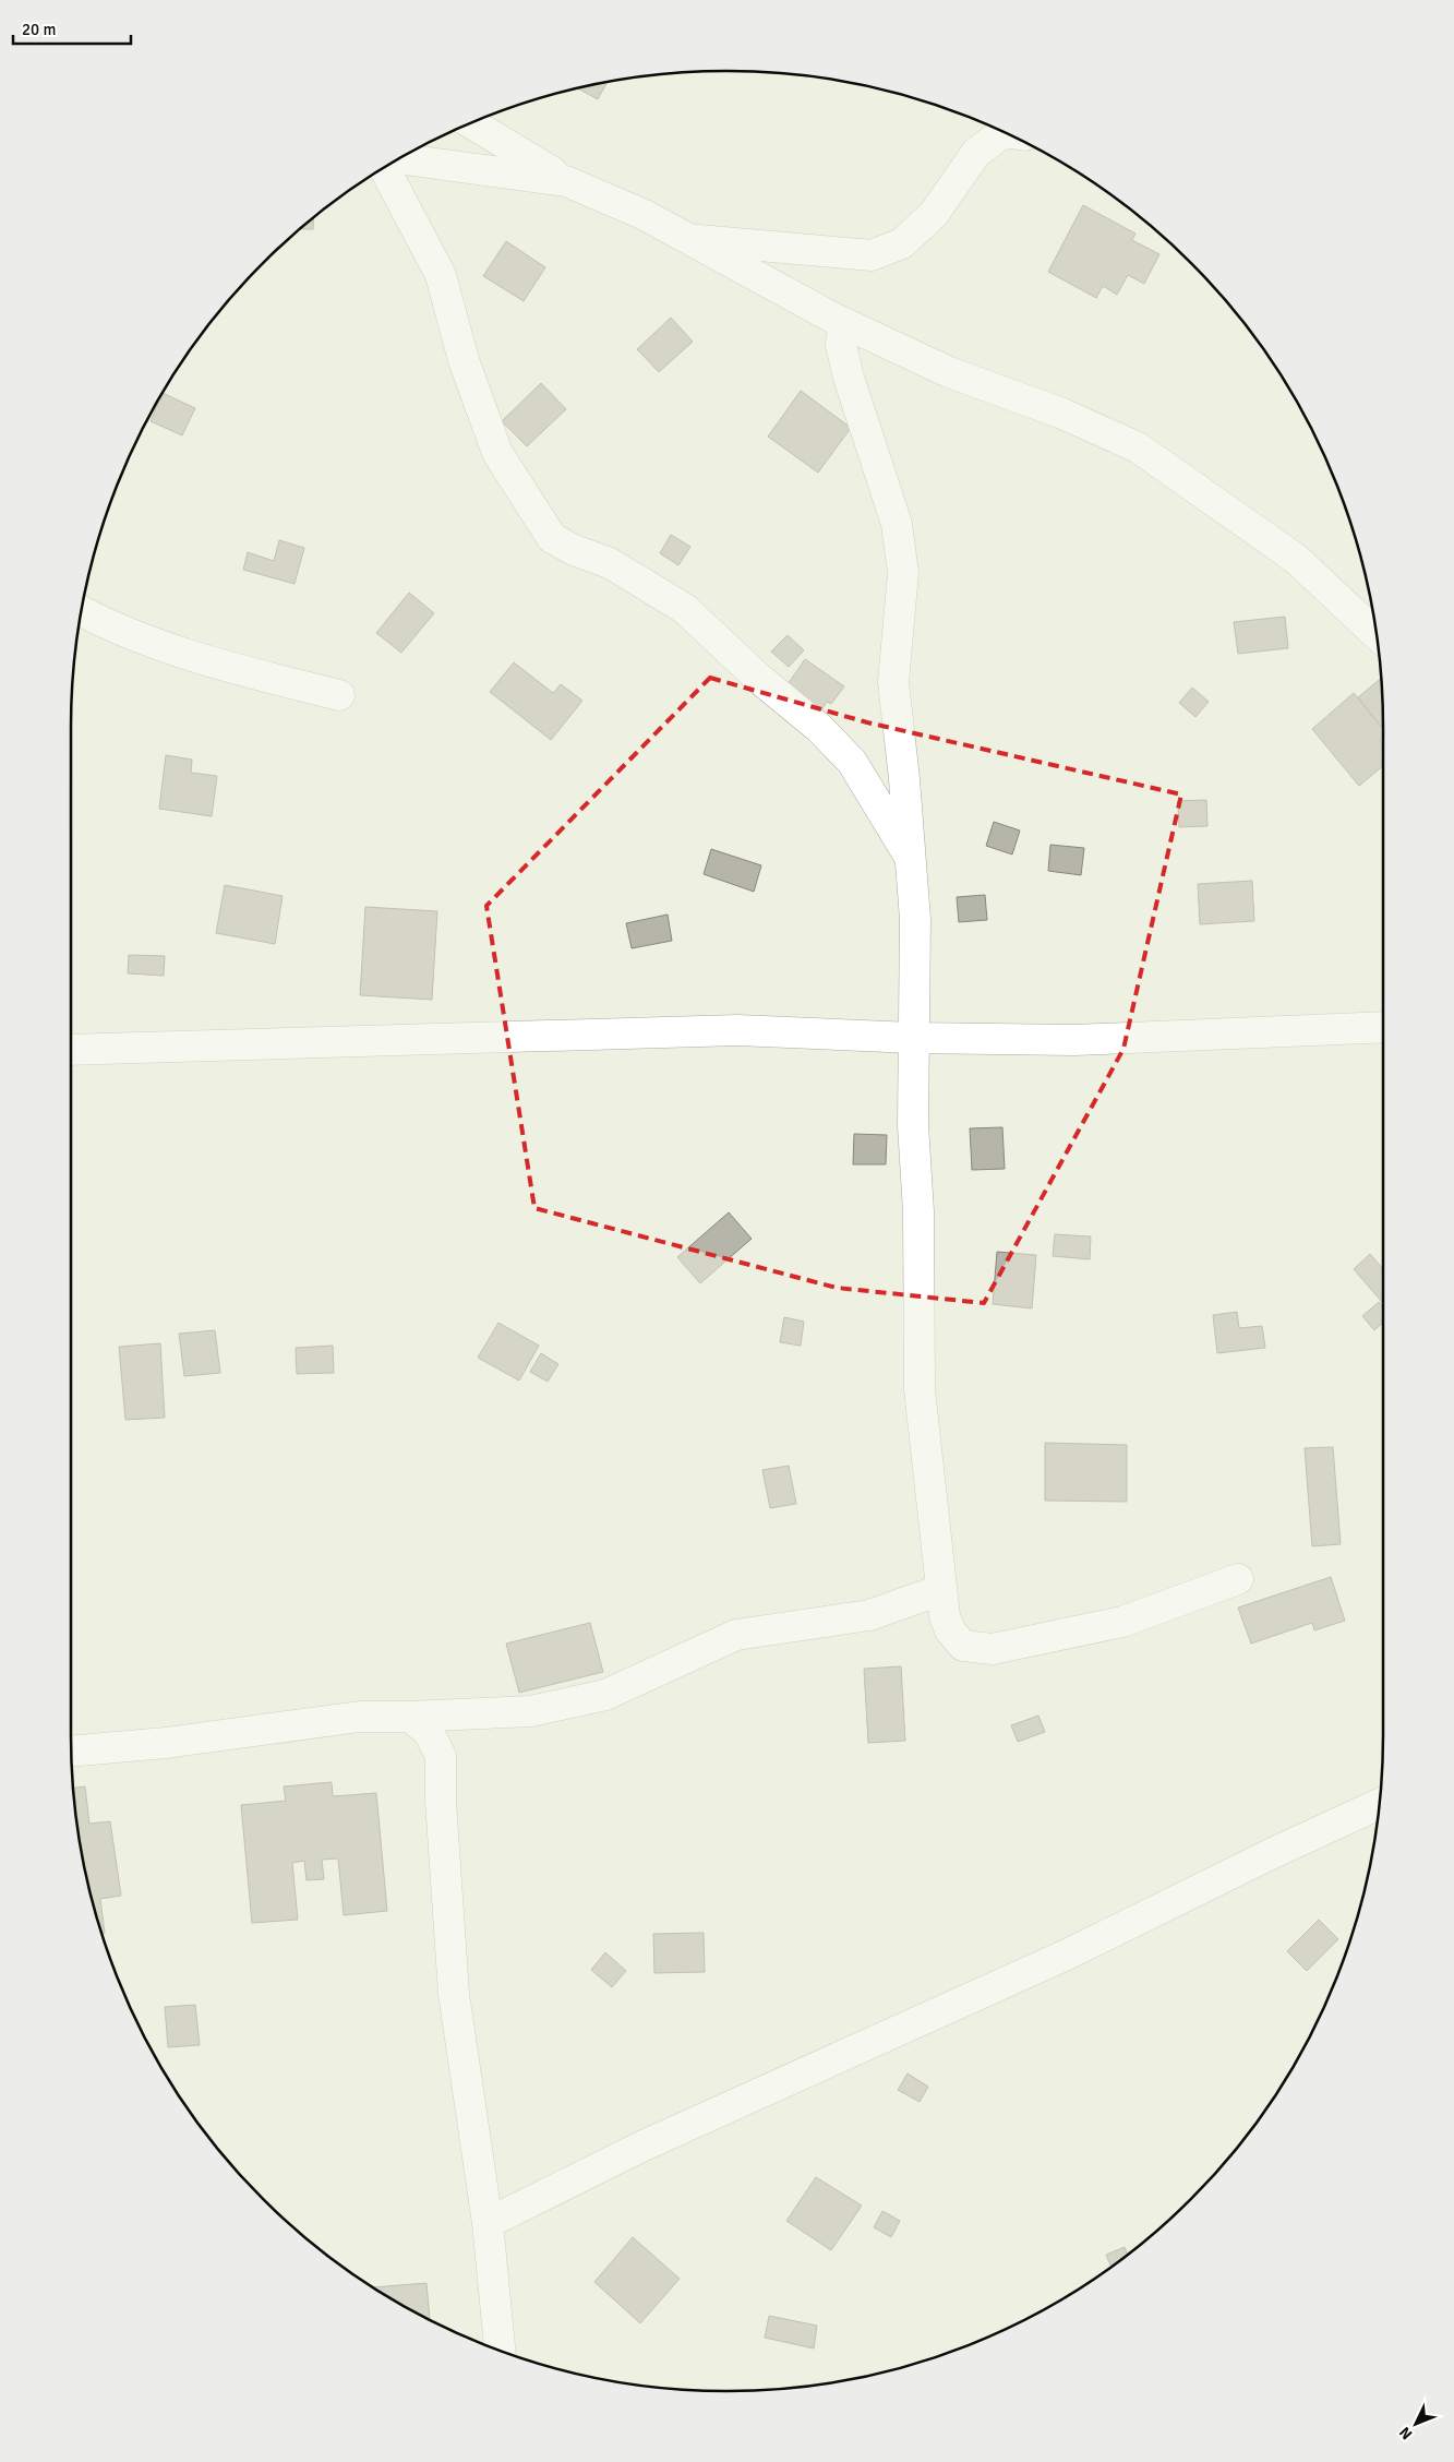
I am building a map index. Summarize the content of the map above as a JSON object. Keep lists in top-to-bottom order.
{
  "scale_bar": "20 m",
  "north": "bottom left"
}
